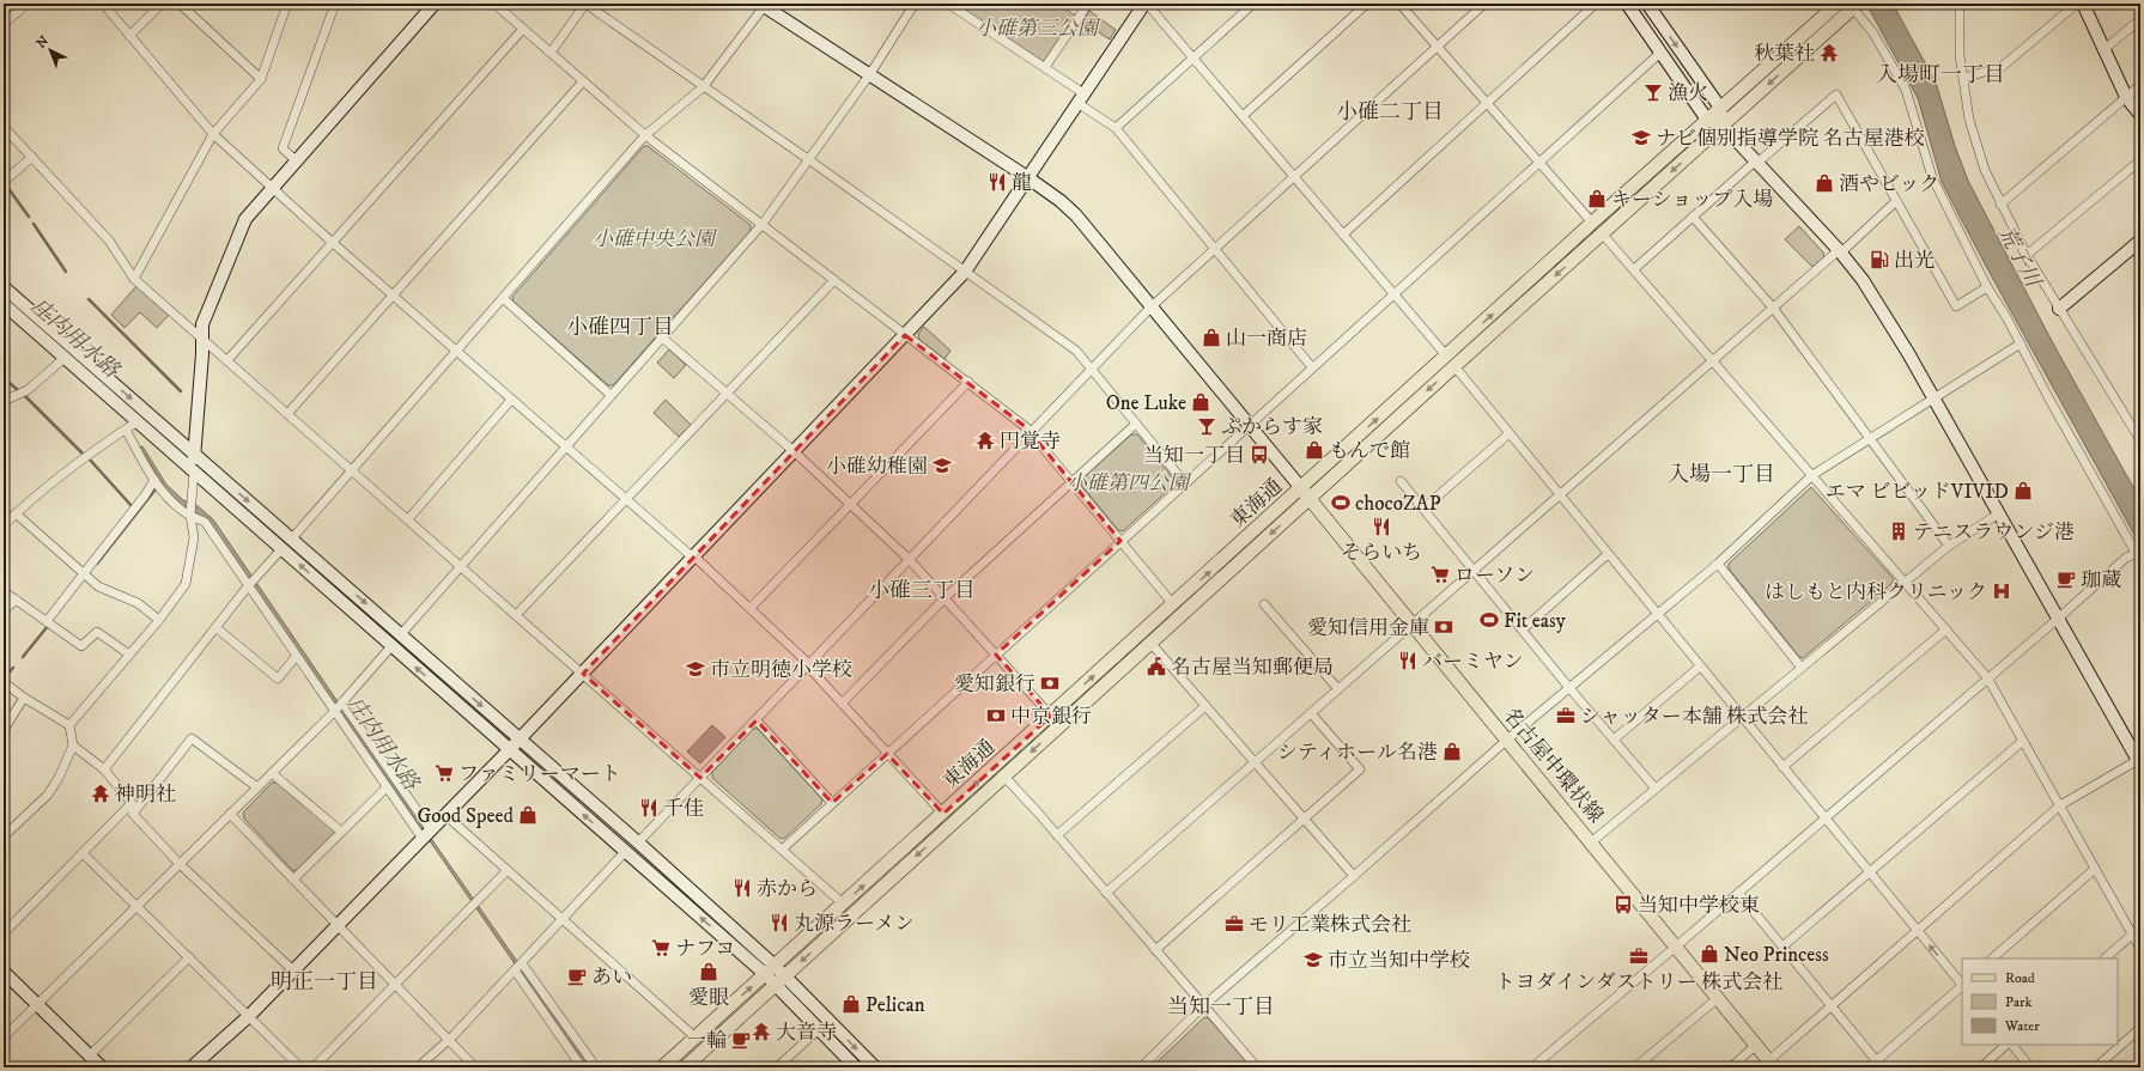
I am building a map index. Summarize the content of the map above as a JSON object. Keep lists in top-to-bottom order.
{
  "streets": {
    "main road": ["東海通", "名古屋中環状線"]
  },
  "crossings": [
    ["東海通", "名古屋中環状線"]
  ],
  "districts": [
    "入場町一丁目",
    "小碓二丁目",
    "小碓四丁目",
    "入場一丁目",
    "小碓三丁目",
    "明正一丁目",
    "当知一丁目"
  ],
  "water": ["荒子川", "庄内用水路"],
  "parks": ["小碓第三公園", "小碓中央公園", "小碓第四公園"],
  "places": {
    "temple": [
      "秋葉社",
      "円覚寺",
      "神明社",
      "大音寺"
    ],
    "bar": ["漁火", "ぷからす家"],
    "school or university": [
      "ナビ個別指導学院 名古屋港校",
      "小碓幼稚園",
      "市立明徳小学校",
      "市立当知中学校"
    ],
    "restaurant": [
      "龍",
      "そらいち",
      "バーミヤン",
      "千佳",
      "赤から",
      "丸源ラーメン"
    ],
    "shop": [
      "酒やビック",
      "キーショップ入場",
      "山一商店",
      "One Luke",
      "もんで館",
      "エマ ビビッドVIVID",
      "シティホール名港",
      "Good Speed",
      "Neo Princess",
      "愛眼",
      "Pelican"
    ],
    "fuel station": ["出光"],
    "bus stop": ["当知一丁目", "当知中学校東"],
    "sports": ["chocoZAP", "Fit easy"],
    "building": ["テニスラウンジ港"],
    "supermarket": ["ローソン", "ファミリーマート", "ナフコ"],
    "cafe": ["珈蔵", "あい", "一輪"],
    "hospital": ["はしもと内科クリニック"],
    "bank": ["愛知信用金庫", "愛知銀行", "中京銀行"],
    "public building": ["名古屋当知郵便局"],
    "office": ["シャッター本舗 株式会社", "モリ工業株式会社", "トヨダインダストリー 株式会社"]
  },
  "legend": ["Road", "Park", "Water"],
  "north": "top left"
}
